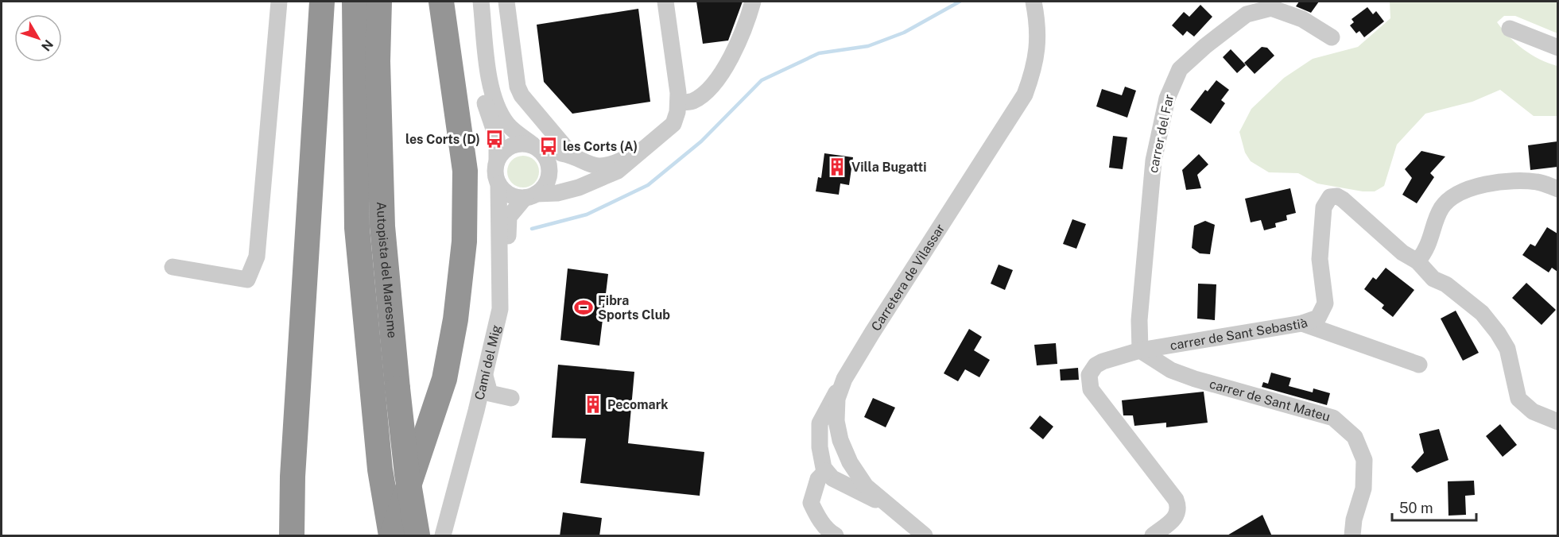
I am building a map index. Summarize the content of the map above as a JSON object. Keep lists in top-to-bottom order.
{
  "streets": {
    "highway": ["Autopista del Maresme"],
    "street": [
      "carrer del Far",
      "Carretera de Vilassar",
      "carrer de Sant Sebastià",
      "Camí del Mig",
      "carrer de Sant Mateu"
    ]
  },
  "crossings": [
    ["carrer del Far", "carrer de Sant Sebastià"],
    ["carrer del Far", "carrer de Sant Mateu"],
    ["carrer de Sant Sebastià", "carrer de Sant Mateu"]
  ],
  "places": {
    "bus stop": ["les Corts (D)", "les Corts (A)"],
    "building": ["Villa Bugatti", "Pecomark"],
    "sports": ["Fibra Sports Club"]
  },
  "scale_bar": "50 m",
  "north": "bottom right"
}
